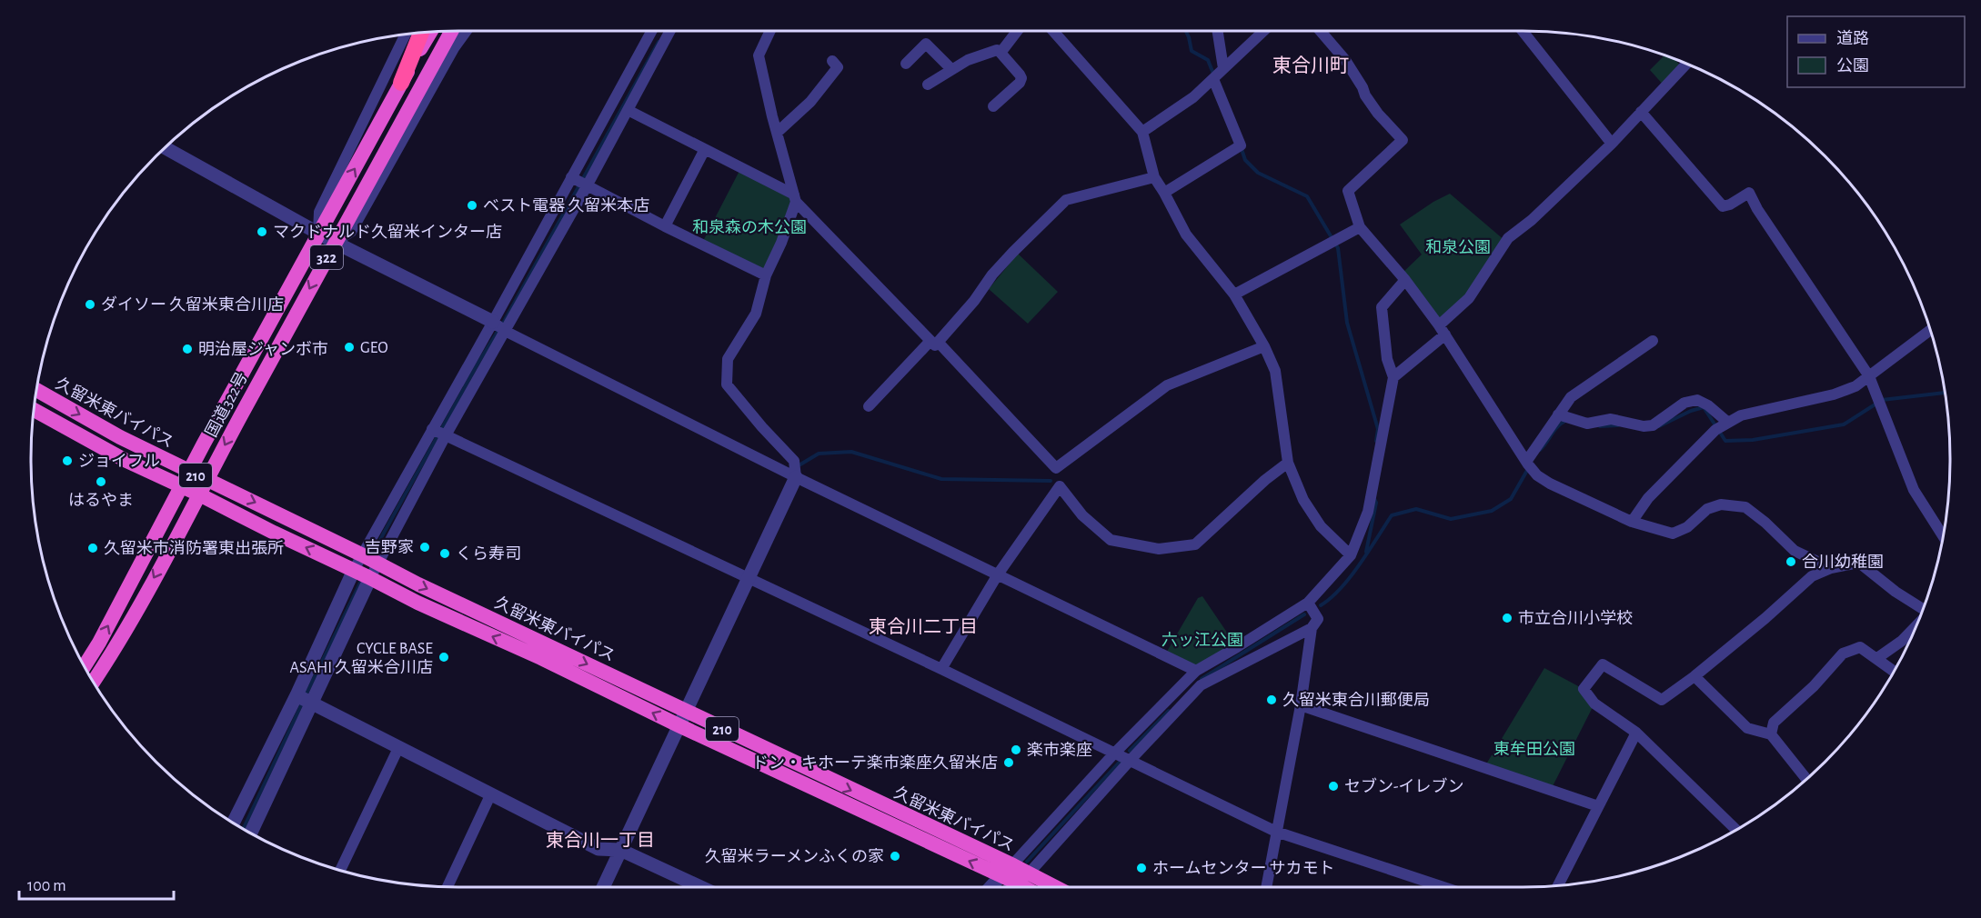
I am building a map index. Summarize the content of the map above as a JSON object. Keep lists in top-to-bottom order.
{
  "streets": {
    "highway": [
      "322",
      "国道322号",
      "久留米東バイパス",
      "210"
    ]
  },
  "crossings": [
    ["国道322号", "久留米東バイパス"]
  ],
  "districts": ["東合川町", "東合川二丁目", "東合川一丁目"],
  "parks": [
    "和泉森の木公園",
    "和泉公園",
    "六ッ江公園",
    "東牟田公園"
  ],
  "places": [
    "ベスト電器 久留米本店",
    "マクドナルド久留米インター店",
    "ダイソー 久留米東合川店",
    "GEO",
    "明治屋ジャンボ市",
    "ジョイフル",
    "はるやま",
    "吉野家",
    "久留米市消防署東出張所",
    "くら寿司",
    "合川幼稚園",
    "市立合川小学校",
    "CYCLE BASE ASAHI 久留米合川店",
    "久留米東合川郵便局",
    "楽市楽座",
    "ドン・キホーテ楽市楽座久留米店",
    "セブン-イレブン",
    "久留米ラーメンふくの家",
    "ホームセンター サカモト"
  ],
  "legend": ["道路", "公園"],
  "scale_bar": "100 m"
}
